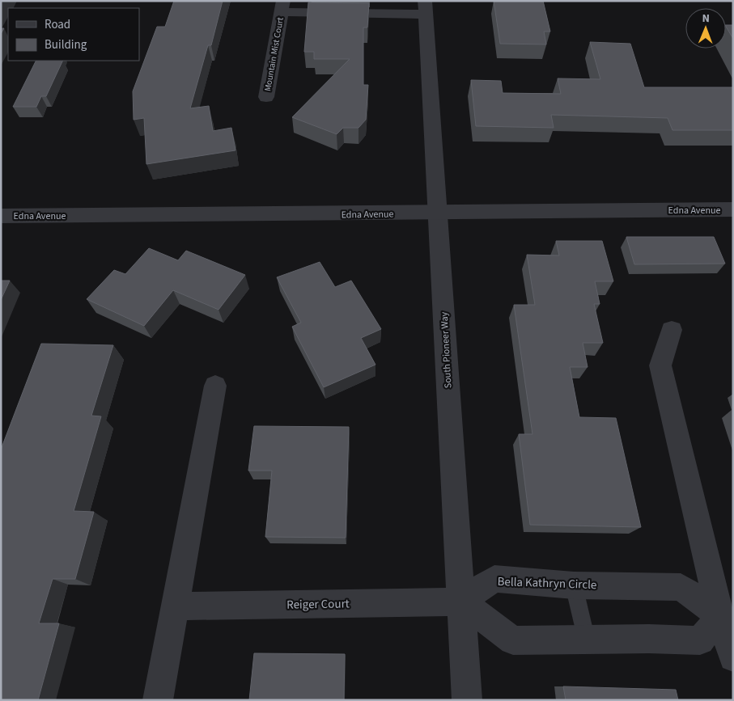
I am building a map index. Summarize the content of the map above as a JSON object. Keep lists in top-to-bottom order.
{
  "streets": {
    "street": [
      "Mountain Mist Court",
      "Edna Avenue",
      "South Pioneer Way",
      "Bella Kathryn Circle",
      "Reiger Court"
    ]
  },
  "crossings": [
    ["Mountain Mist Court", "South Pioneer Way"],
    ["Edna Avenue", "South Pioneer Way"],
    ["South Pioneer Way", "Bella Kathryn Circle"],
    ["South Pioneer Way", "Reiger Court"],
    ["Bella Kathryn Circle", "Reiger Court"]
  ],
  "legend": ["Road", "Building"],
  "north": "top"
}
